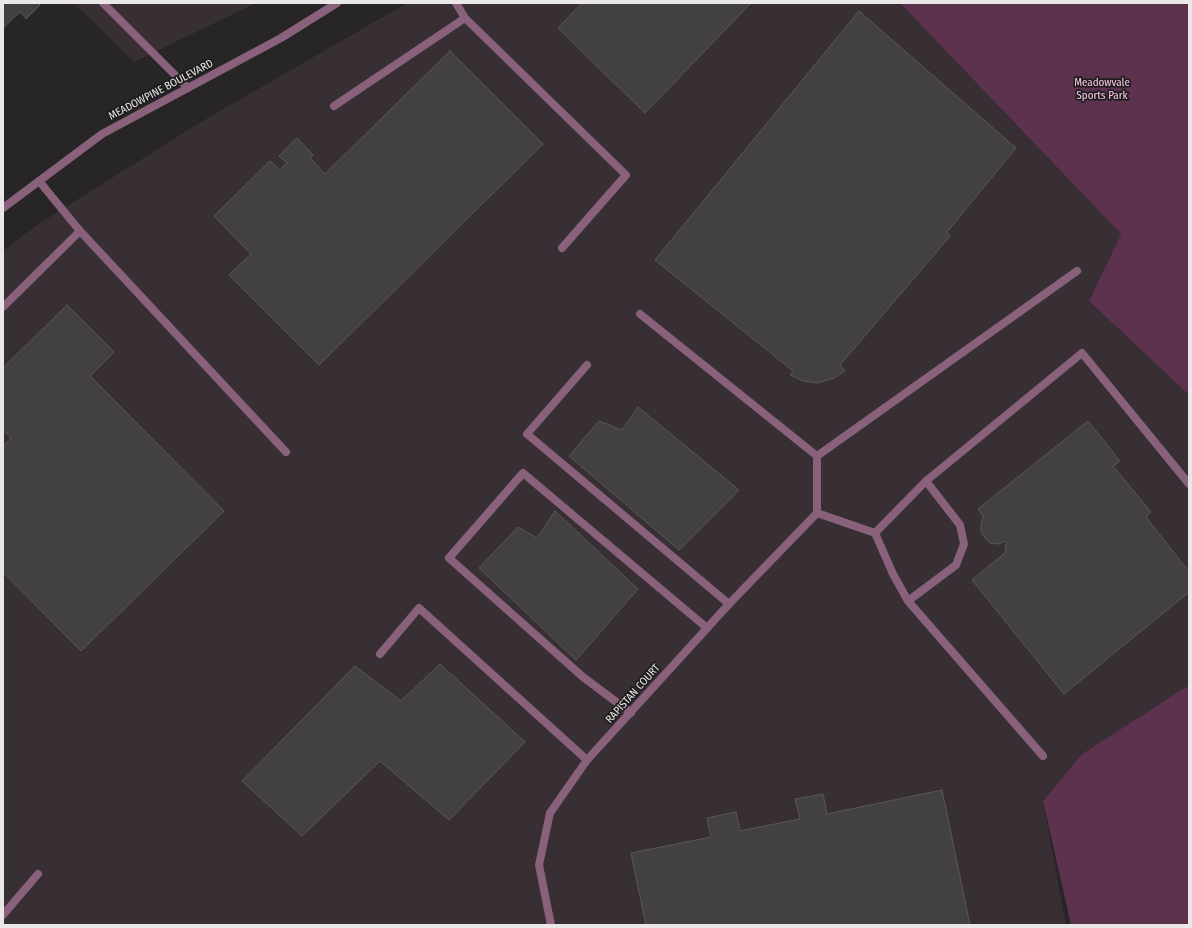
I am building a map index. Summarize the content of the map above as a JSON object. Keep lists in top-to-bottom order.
{
  "streets": {
    "street": ["MEADOWPINE BOULEVARD", "RAPISTAN COURT"]
  },
  "parks": ["Meadowvale Sports Park"]
}
